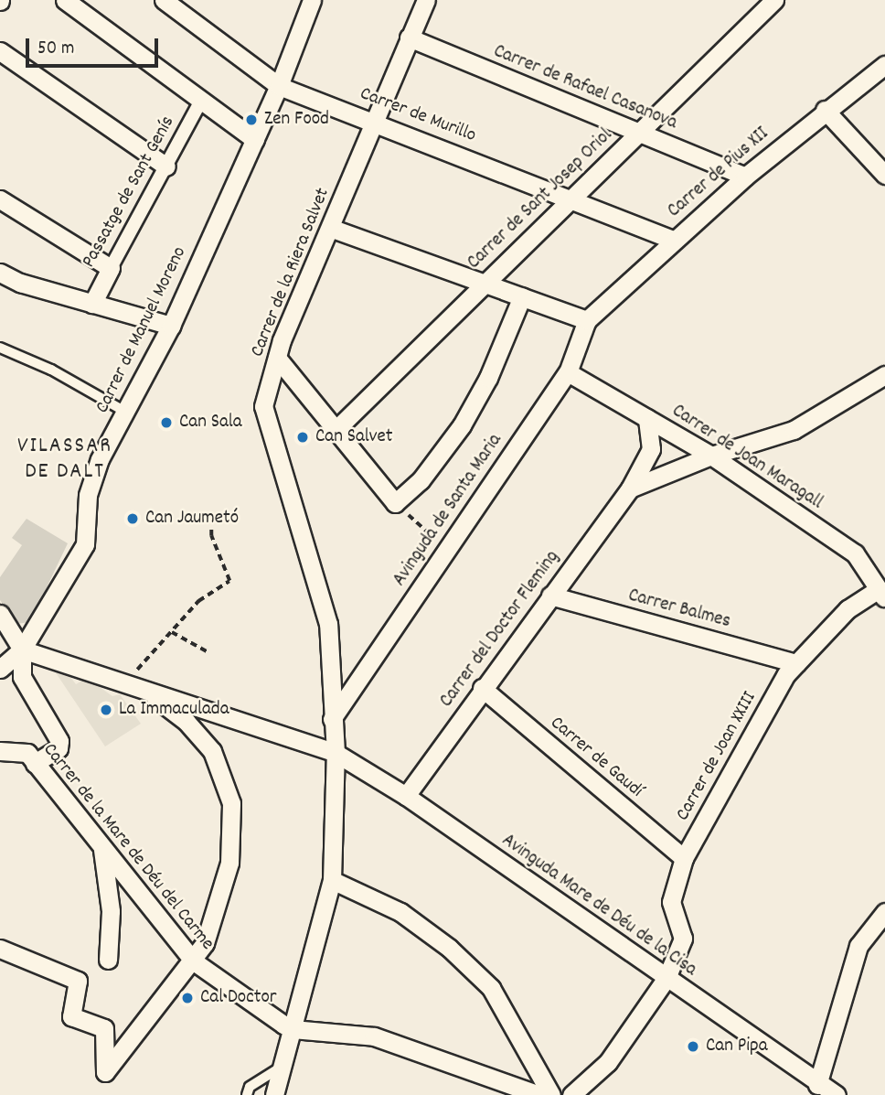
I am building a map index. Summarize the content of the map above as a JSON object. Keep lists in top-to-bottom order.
{
  "streets": {
    "street": [
      "Carrer de Rafael Casanova",
      "Carrer de Murillo",
      "Carrer de Pius XII",
      "Passatge de Sant Genís",
      "Carrer de Sant Josep Oriol",
      "Carrer de la Riera Salvet",
      "Carrer de Manuel Moreno",
      "Carrer de Joan Maragall",
      "Avinguda de Santa Maria",
      "Carrer Balmes",
      "Carrer del Doctor Fleming",
      "Carrer de Joan XXIII",
      "Carrer de Gaudí",
      "Carrer de la Mare de Déu del Carme",
      "Avinguda Mare de Déu de la Cisa"
    ]
  },
  "crossings": [
    ["Carrer de Rafael Casanova", "Carrer de Pius XII"],
    ["Carrer de Rafael Casanova", "Carrer de Sant Josep Oriol"],
    ["Carrer de Rafael Casanova", "Carrer de la Riera Salvet"],
    ["Carrer de Murillo", "Carrer de Pius XII"],
    ["Carrer de Murillo", "Carrer de Sant Josep Oriol"],
    ["Carrer de Murillo", "Carrer de la Riera Salvet"],
    ["Carrer de Murillo", "Carrer de Manuel Moreno"],
    ["Carrer de Pius XII", "Avinguda de Santa Maria"],
    ["Carrer de la Riera Salvet", "Avinguda de Santa Maria"],
    ["Carrer de la Riera Salvet", "Carrer de la Mare de Déu del Carme"],
    ["Carrer de la Riera Salvet", "Avinguda Mare de Déu de la Cisa"],
    ["Carrer de Manuel Moreno", "Avinguda Mare de Déu de la Cisa"],
    ["Carrer de Joan Maragall", "Avinguda de Santa Maria"],
    ["Carrer de Joan Maragall", "Carrer del Doctor Fleming"],
    ["Carrer de Joan Maragall", "Carrer de Joan XXIII"],
    ["Carrer Balmes", "Carrer del Doctor Fleming"],
    ["Carrer Balmes", "Carrer de Joan XXIII"],
    ["Carrer del Doctor Fleming", "Carrer de Gaudí"],
    ["Carrer del Doctor Fleming", "Avinguda Mare de Déu de la Cisa"],
    ["Carrer de Joan XXIII", "Carrer de Gaudí"],
    ["Carrer de Joan XXIII", "Avinguda Mare de Déu de la Cisa"]
  ],
  "districts": ["VILASSAR DE DALT"],
  "places": [
    "Zen Food",
    "Can Sala",
    "Can Salvet",
    "Can Jaumetó",
    "La Immaculada",
    "Cal Doctor",
    "Can Pipa"
  ],
  "scale_bar": "50 m"
}
